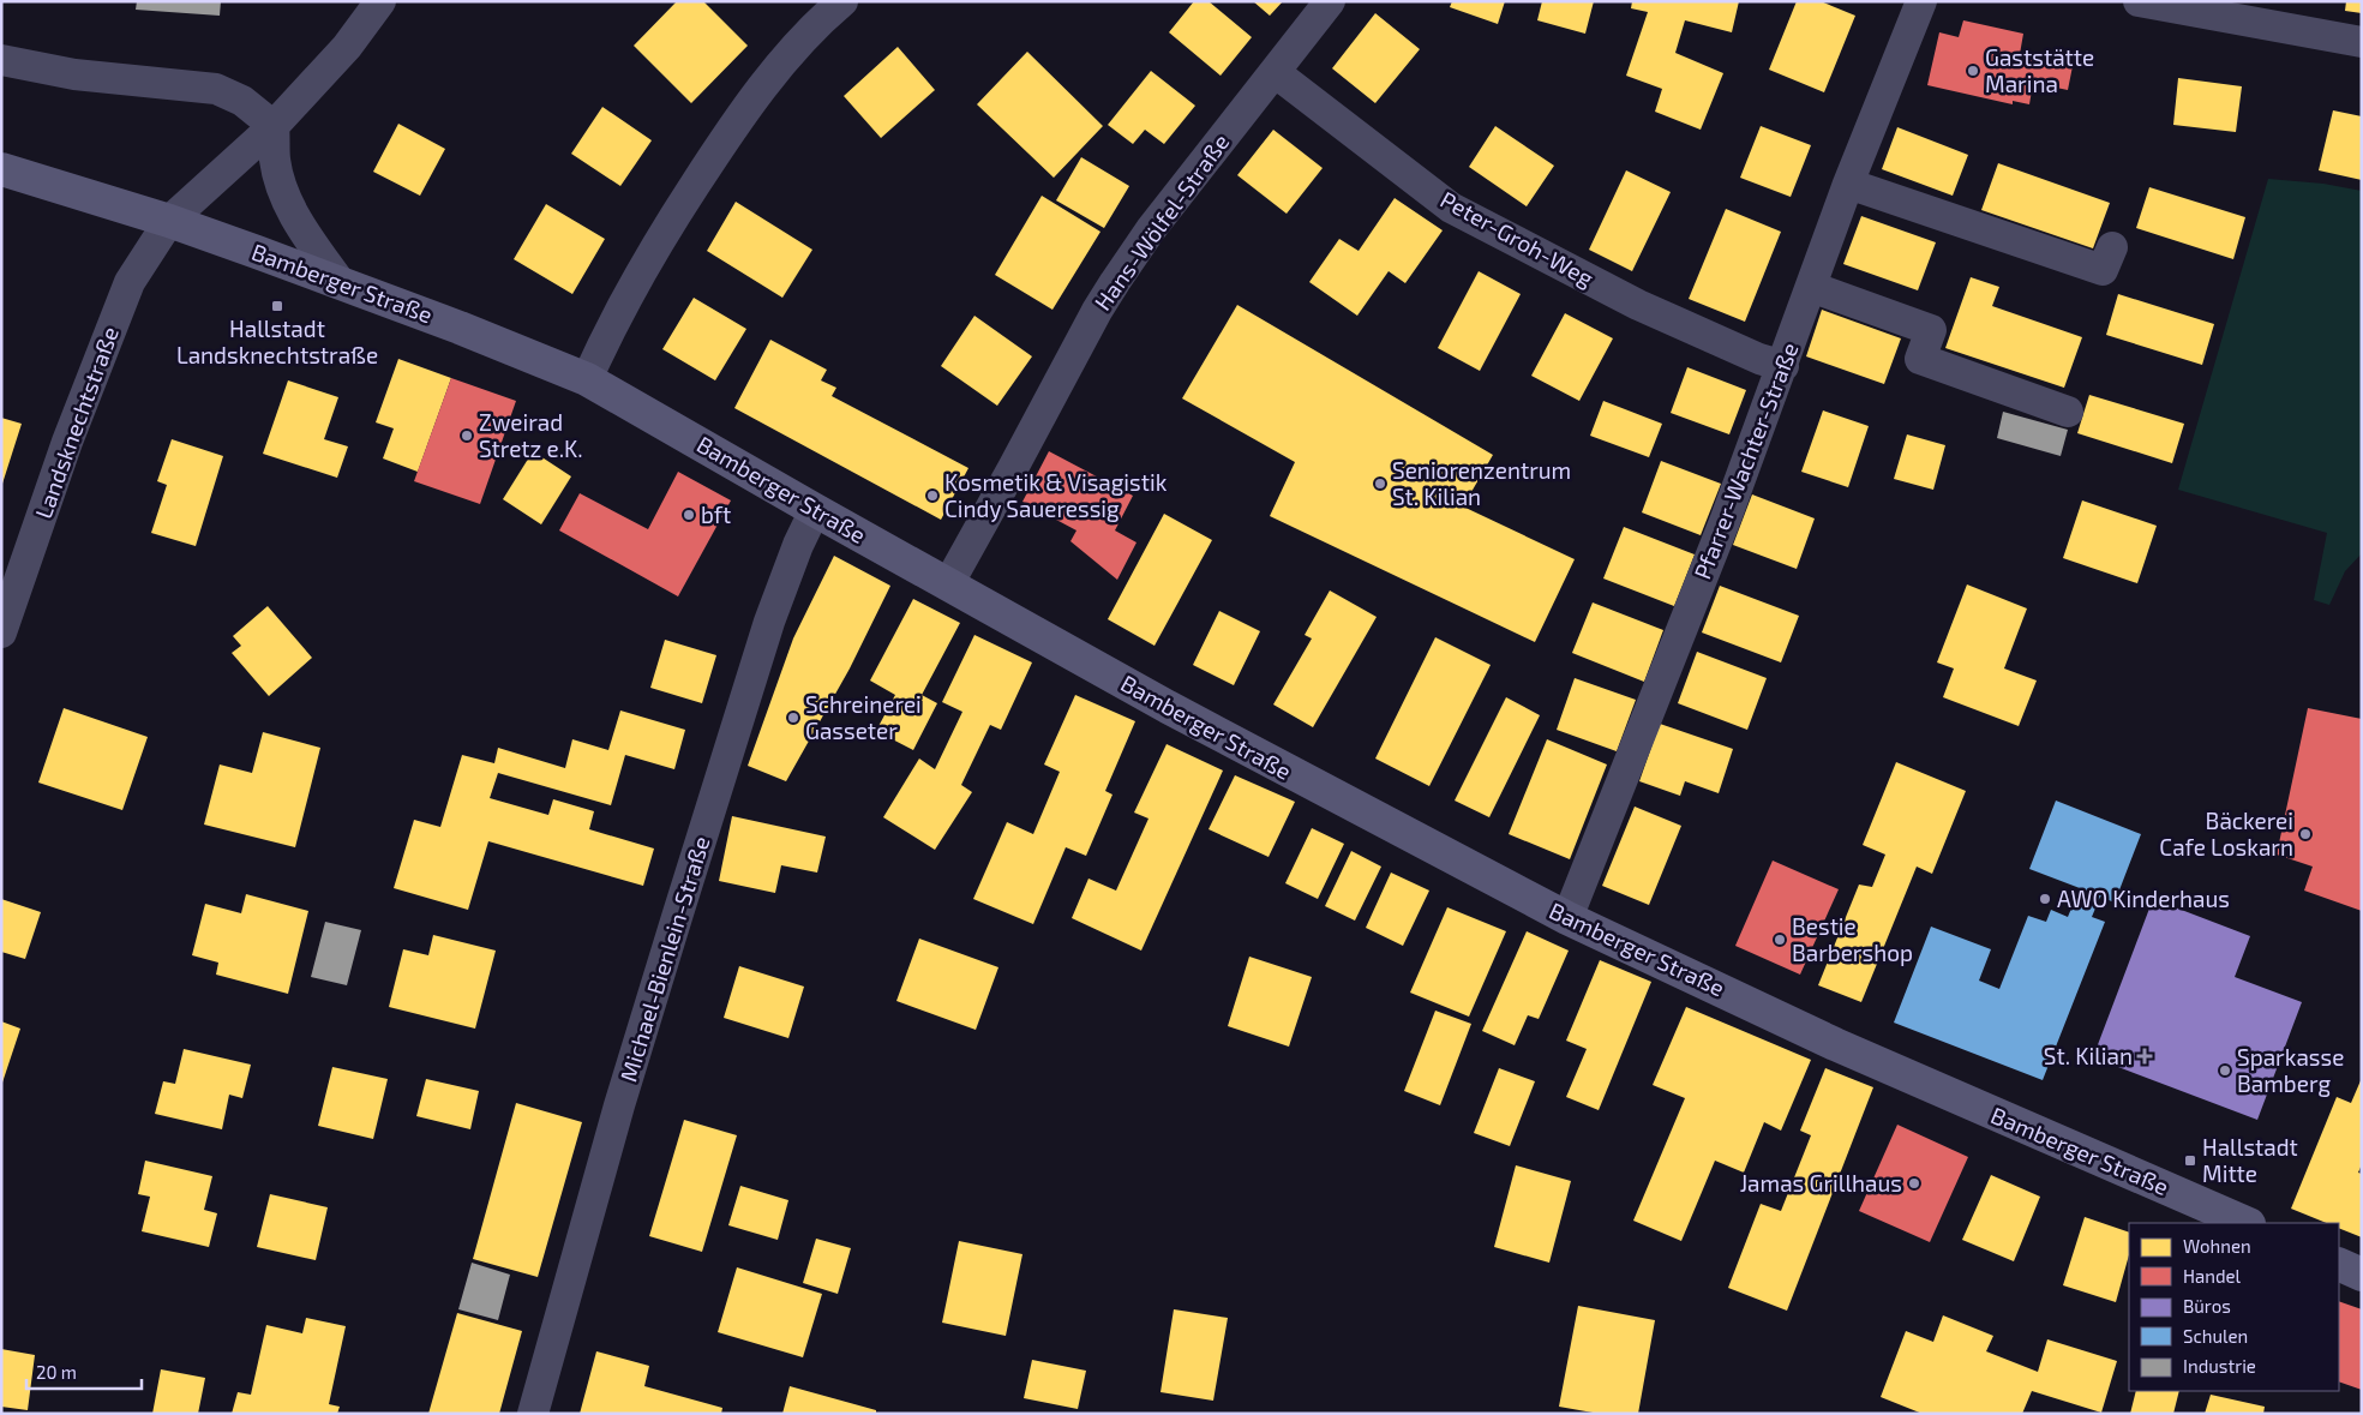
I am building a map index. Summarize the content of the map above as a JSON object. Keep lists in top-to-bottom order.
{
  "streets": {
    "main road": ["Bamberger Straße"],
    "street": [
      "Hans-Wölfel-Straße",
      "Peter-Groh-Weg",
      "Landsknechtstraße",
      "Pfarrer-Wachter-Straße",
      "Michael-Bienlein-Straße"
    ]
  },
  "crossings": [
    ["Hans-Wölfel-Straße", "Peter-Groh-Weg"],
    ["Hans-Wölfel-Straße", "Bamberger Straße"],
    ["Peter-Groh-Weg", "Pfarrer-Wachter-Straße"],
    ["Bamberger Straße", "Landsknechtstraße"],
    ["Bamberger Straße", "Pfarrer-Wachter-Straße"],
    ["Bamberger Straße", "Michael-Bienlein-Straße"]
  ],
  "places": {
    "other": [
      "Gaststätte Marina",
      "Zweirad Stretz e.K.",
      "Seniorenzentrum St. Kilian",
      "Kosmetik & Visagistik Cindy Saueressig",
      "bft",
      "Schreinerei Gasseter",
      "Bäckerei Cafe Loskarn",
      "AWO Kinderhaus",
      "Bestie Barbershop",
      "Sparkasse Bamberg",
      "Jamas Grillhaus"
    ],
    "transit": ["Hallstadt Landsknechtstraße", "Hallstadt Mitte"],
    "health": ["St. Kilian"]
  },
  "legend": [
    "Wohnen",
    "Handel",
    "Büros",
    "Schulen",
    "Industrie"
  ],
  "scale_bar": "20 m"
}
